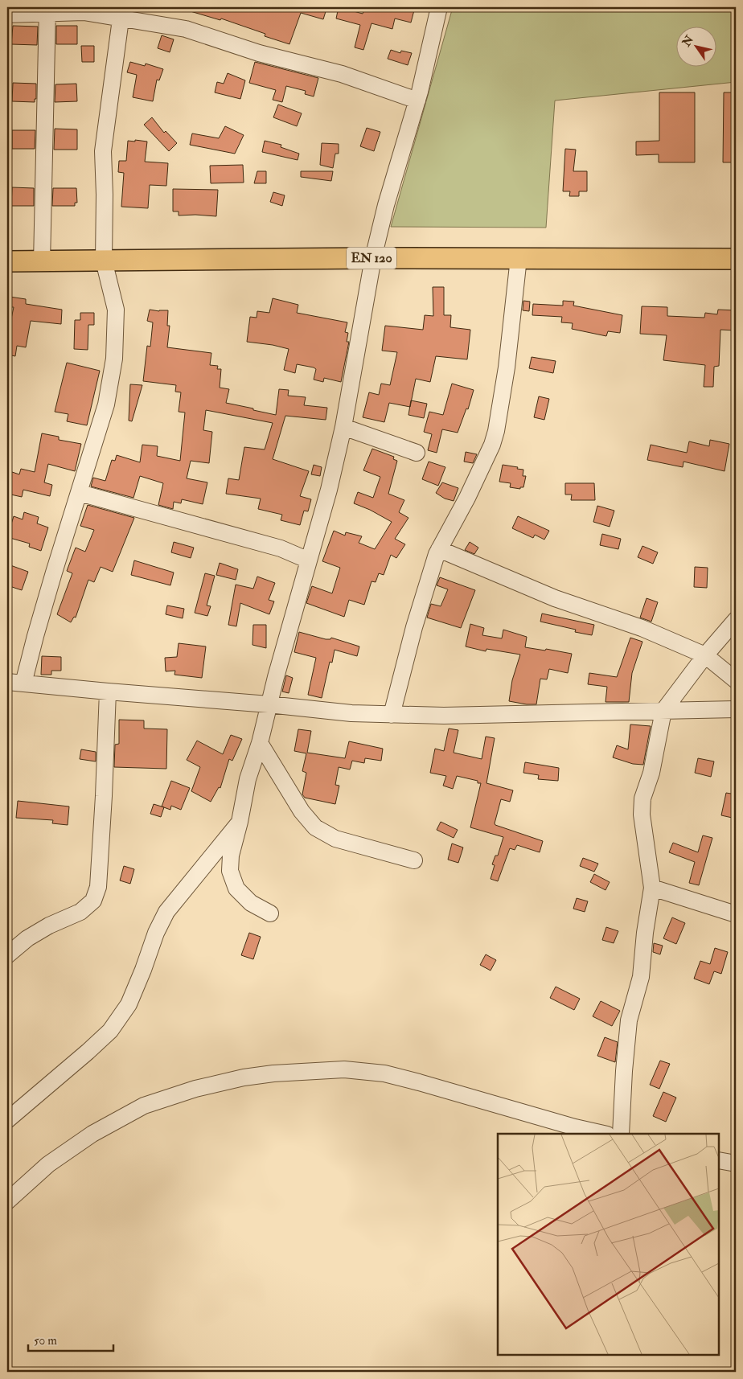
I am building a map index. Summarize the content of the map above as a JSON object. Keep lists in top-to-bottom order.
{
  "streets": {
    "main road": ["EN 120"]
  },
  "scale_bar": "50 m",
  "north": "top left"
}
